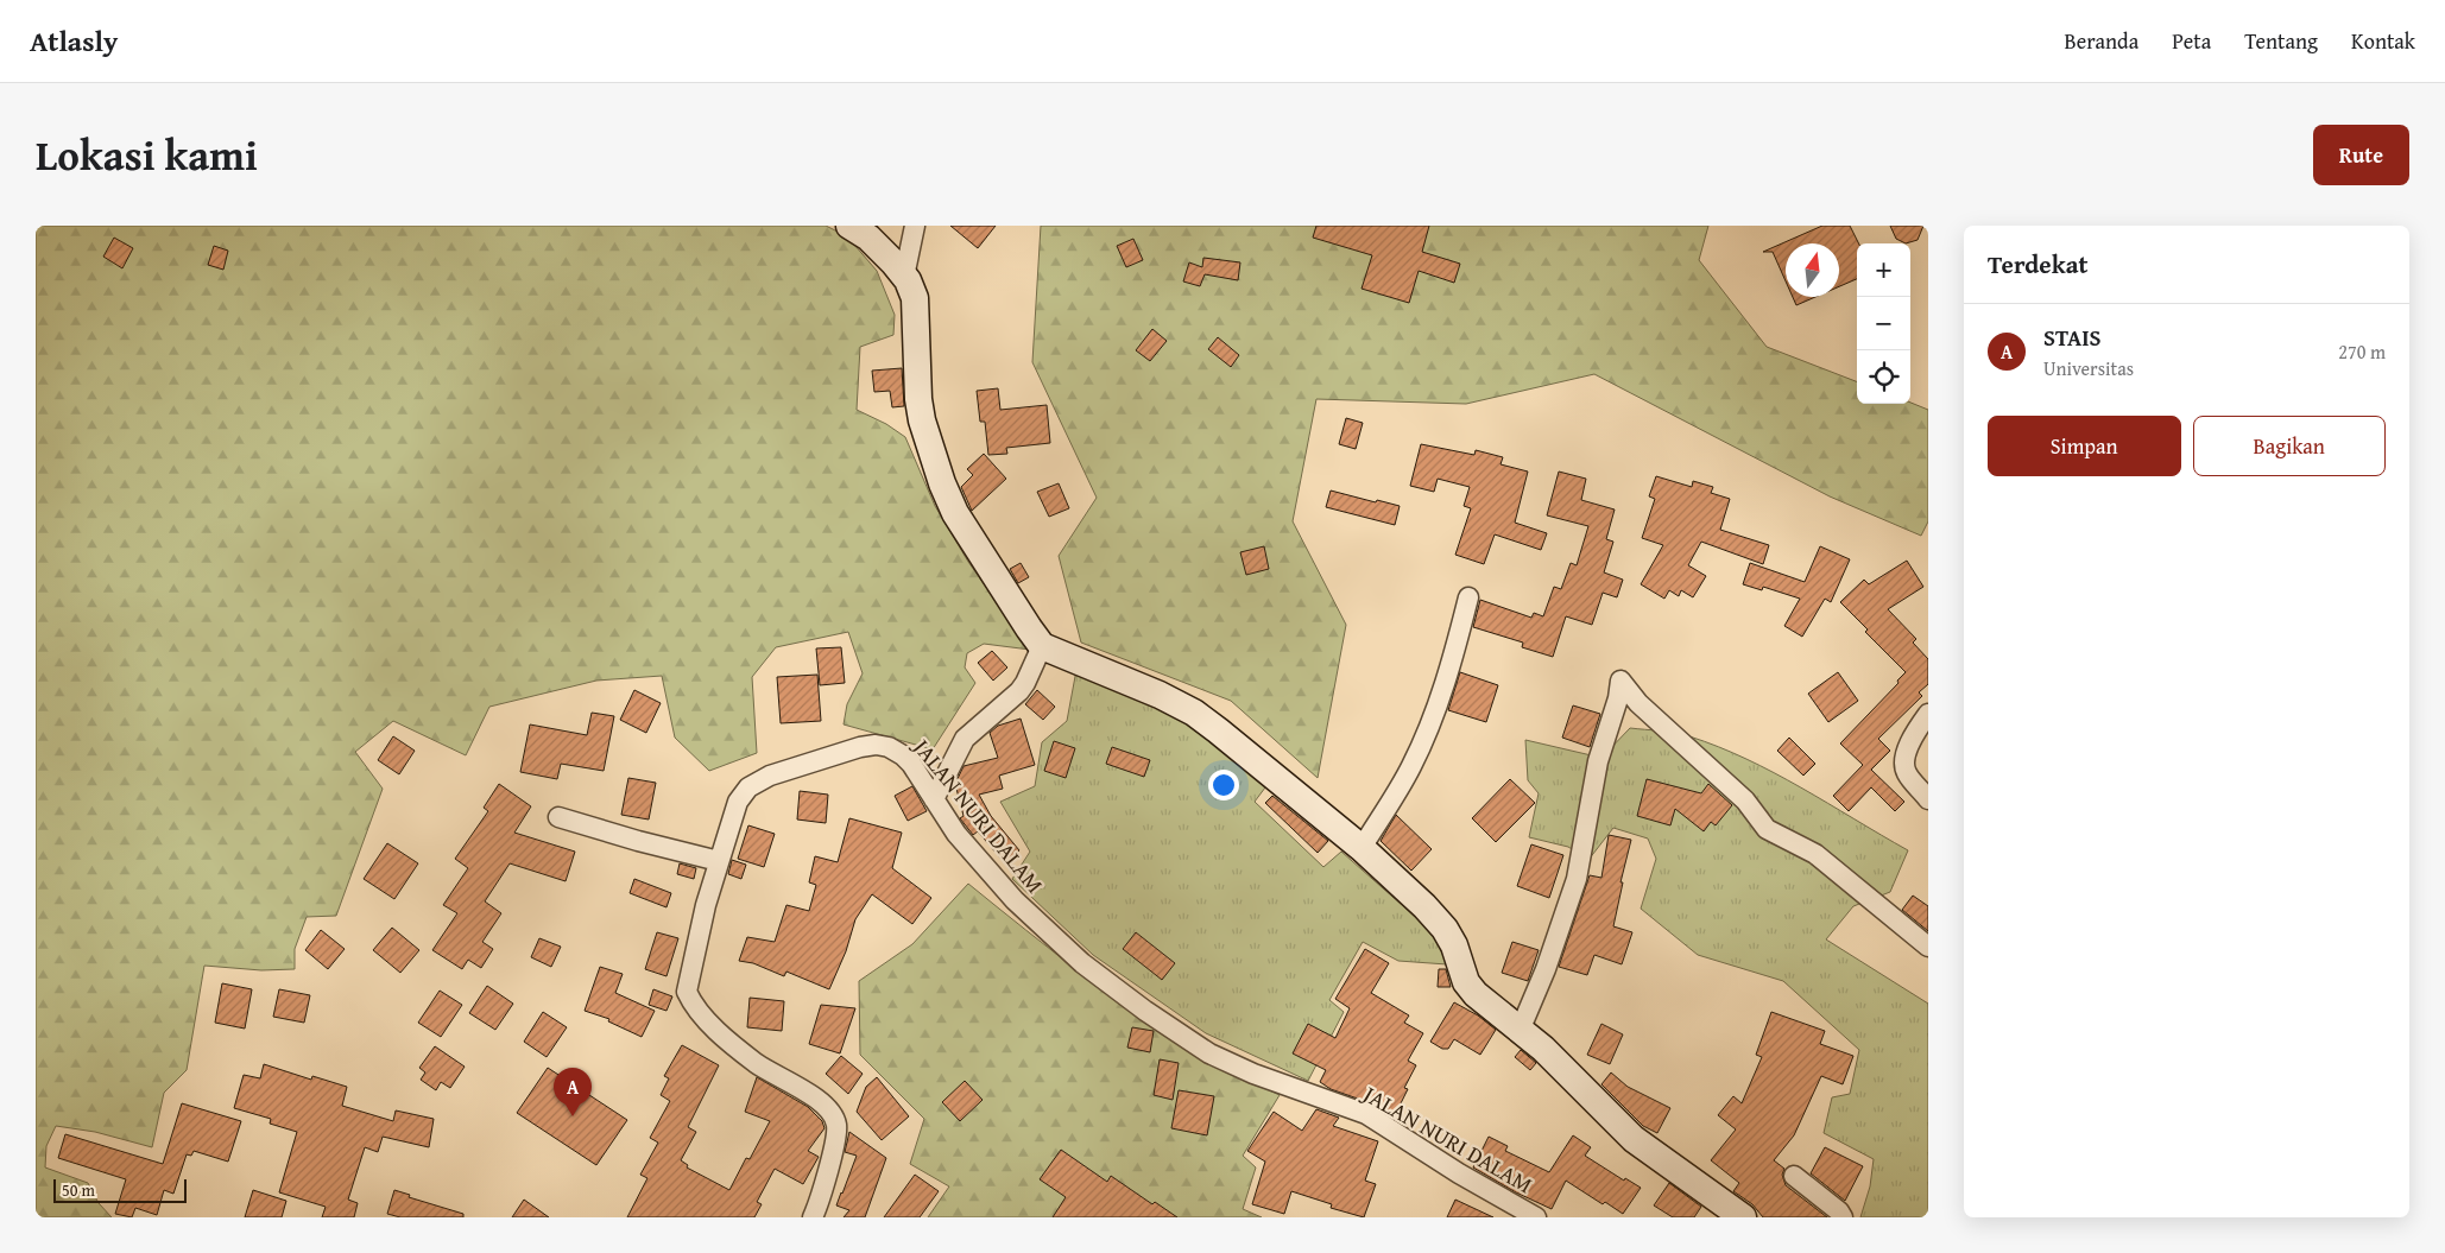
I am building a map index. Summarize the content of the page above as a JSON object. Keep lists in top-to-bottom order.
{
  "streets": {
    "street": ["JALAN NURI DALAM"]
  },
  "scale_bar": "50 m",
  "north": "top",
  "page": {
    "header": "Atlasly",
    "nav": [
      "Beranda",
      "Peta",
      "Tentang",
      "Kontak"
    ],
    "title": "Lokasi kami",
    "buttons": [
      "Rute",
      ["Simpan", "Bagikan"]
    ],
    "heading": "Terdekat",
    "map_buttons": ["+", "−"],
    "list": [
      {
        "mark": "A",
        "name": "STAIS",
        "note": "Universitas",
        "value": "270 m"
      }
    ],
    "pins": "A",
    "scale": "50 m"
  }
}
